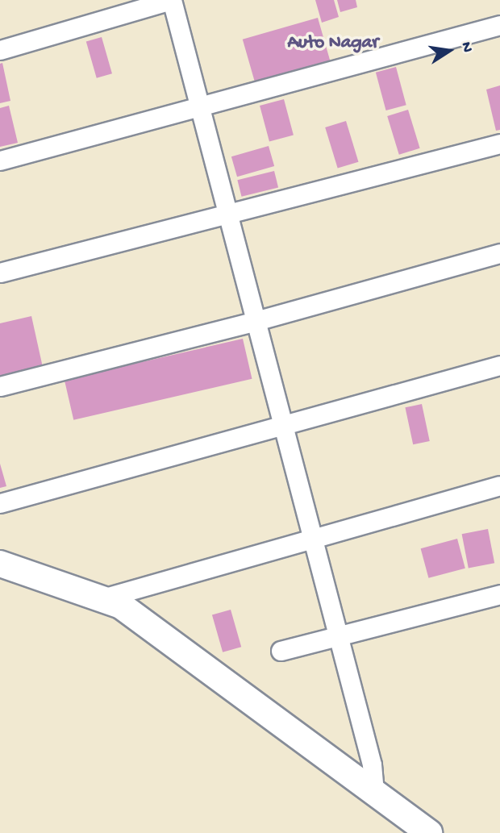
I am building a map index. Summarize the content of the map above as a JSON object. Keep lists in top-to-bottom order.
{
  "districts": ["Auto Nagar"],
  "north": "right"
}
